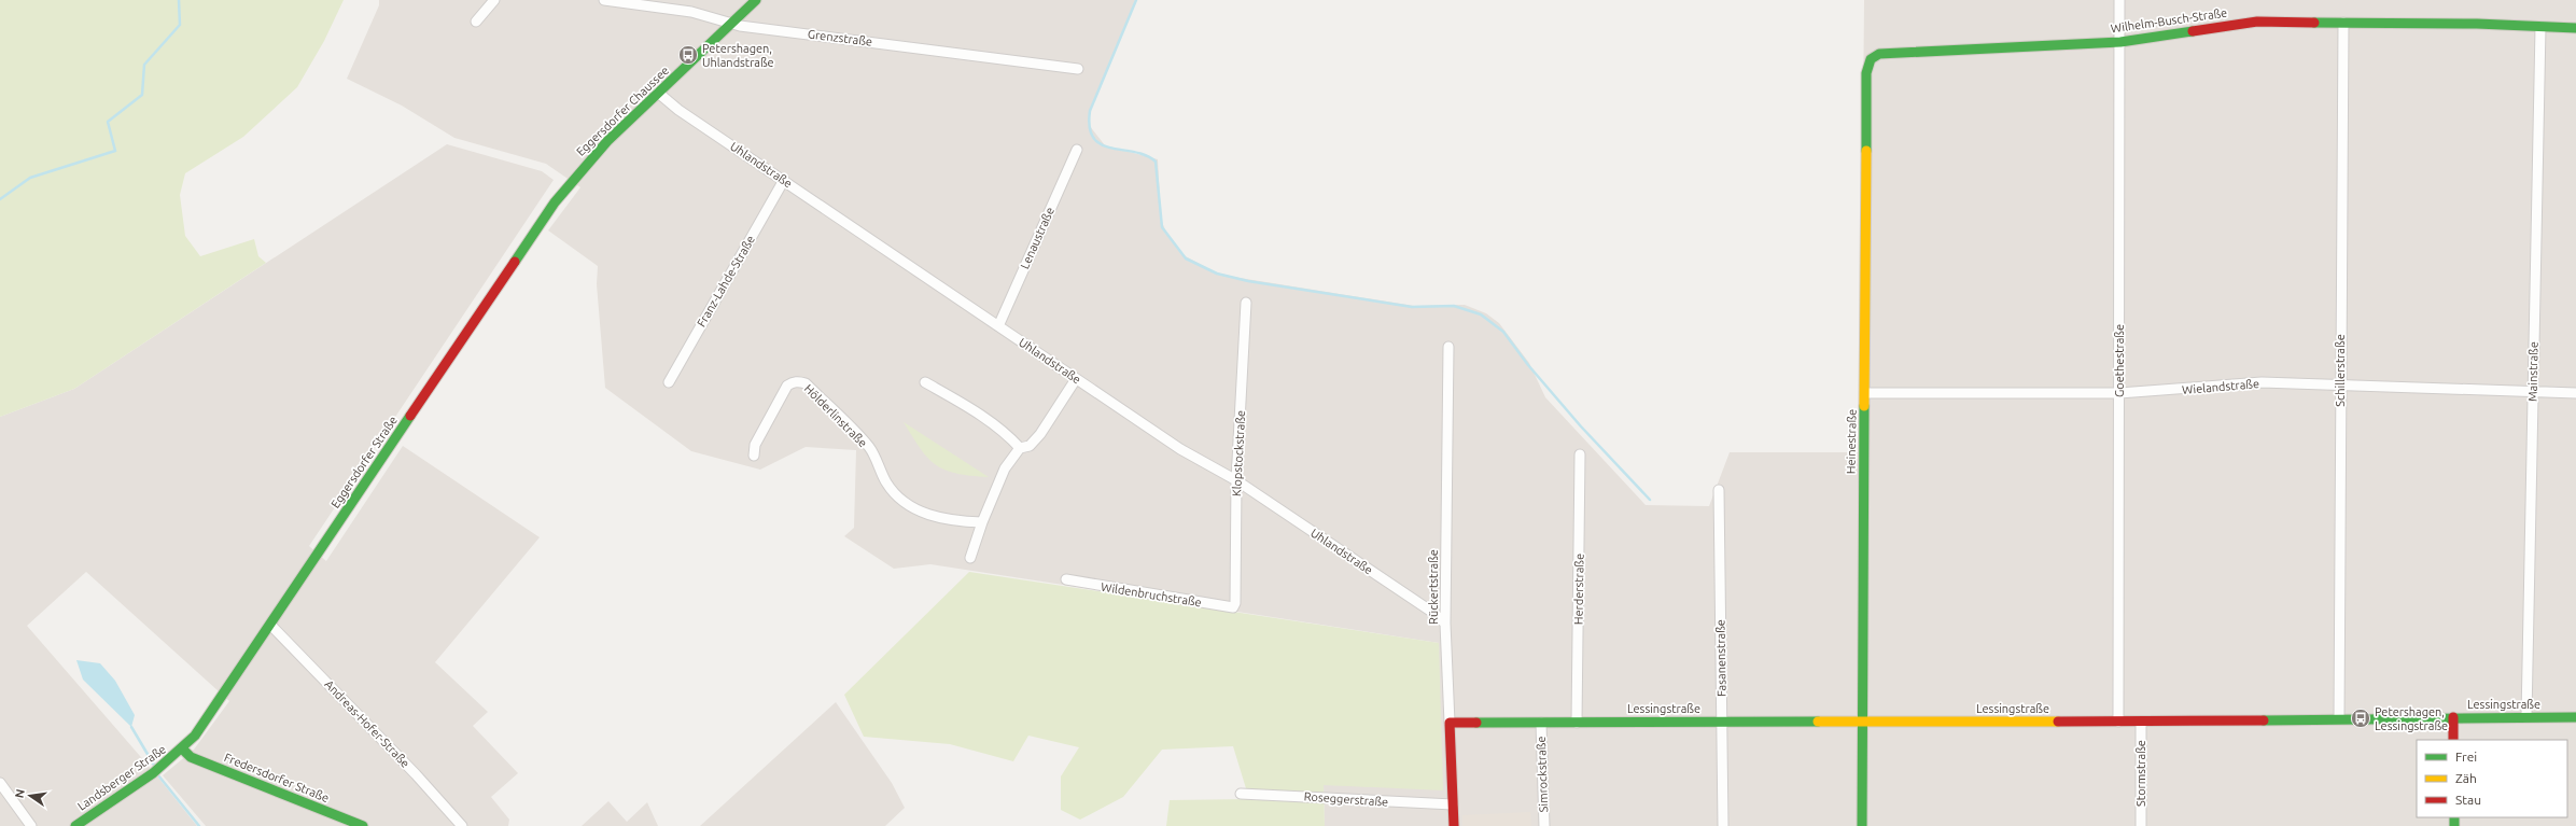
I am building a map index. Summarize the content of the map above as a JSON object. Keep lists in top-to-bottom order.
{
  "streets": {
    "street": [
      "Wilhelm-Busch-Straße",
      "Grenzstraße",
      "Eggersdorfer Chaussee",
      "Uhlandstraße",
      "Lenaustraße",
      "Franz-Lahde-Straße",
      "Goethestraße",
      "Schillerstraße",
      "Mainstraße",
      "Wielandstraße",
      "Hölderlinstraße",
      "Heinestraße",
      "Klopstockstraße",
      "Eggersdorfer Straße",
      "Rückertstraße",
      "Herderstraße",
      "Wildenbruchstraße",
      "Fasanenstraße",
      "Lessingstraße",
      "Andreas-Hofer-Straße",
      "Stormstraße",
      "Simrockstraße",
      "Landsberger Straße",
      "Fredersdorfer Straße",
      "Roseggerstraße"
    ]
  },
  "crossings": [
    ["Wilhelm-Busch-Straße", "Goethestraße"],
    ["Wilhelm-Busch-Straße", "Schillerstraße"],
    ["Wilhelm-Busch-Straße", "Mainstraße"],
    ["Wilhelm-Busch-Straße", "Heinestraße"],
    ["Grenzstraße", "Eggersdorfer Chaussee"],
    ["Eggersdorfer Chaussee", "Uhlandstraße"],
    ["Eggersdorfer Chaussee", "Eggersdorfer Straße"],
    ["Uhlandstraße", "Lenaustraße"],
    ["Uhlandstraße", "Franz-Lahde-Straße"],
    ["Uhlandstraße", "Klopstockstraße"],
    ["Uhlandstraße", "Rückertstraße"],
    ["Goethestraße", "Wielandstraße"],
    ["Goethestraße", "Lessingstraße"],
    ["Schillerstraße", "Wielandstraße"],
    ["Schillerstraße", "Lessingstraße"],
    ["Mainstraße", "Wielandstraße"],
    ["Mainstraße", "Lessingstraße"],
    ["Wielandstraße", "Heinestraße"],
    ["Heinestraße", "Lessingstraße"],
    ["Klopstockstraße", "Wildenbruchstraße"],
    ["Eggersdorfer Straße", "Andreas-Hofer-Straße"],
    ["Eggersdorfer Straße", "Landsberger Straße"],
    ["Eggersdorfer Straße", "Fredersdorfer Straße"],
    ["Rückertstraße", "Lessingstraße"],
    ["Rückertstraße", "Roseggerstraße"],
    ["Herderstraße", "Lessingstraße"],
    ["Fasanenstraße", "Lessingstraße"],
    ["Lessingstraße", "Stormstraße"],
    ["Lessingstraße", "Simrockstraße"],
    ["Landsberger Straße", "Fredersdorfer Straße"]
  ],
  "places": {
    "bus stop": ["Petershagen, Uhlandstraße", "Petershagen, Lessingstraße"]
  },
  "legend": ["Frei", "Zäh", "Stau"],
  "north": "left"
}
